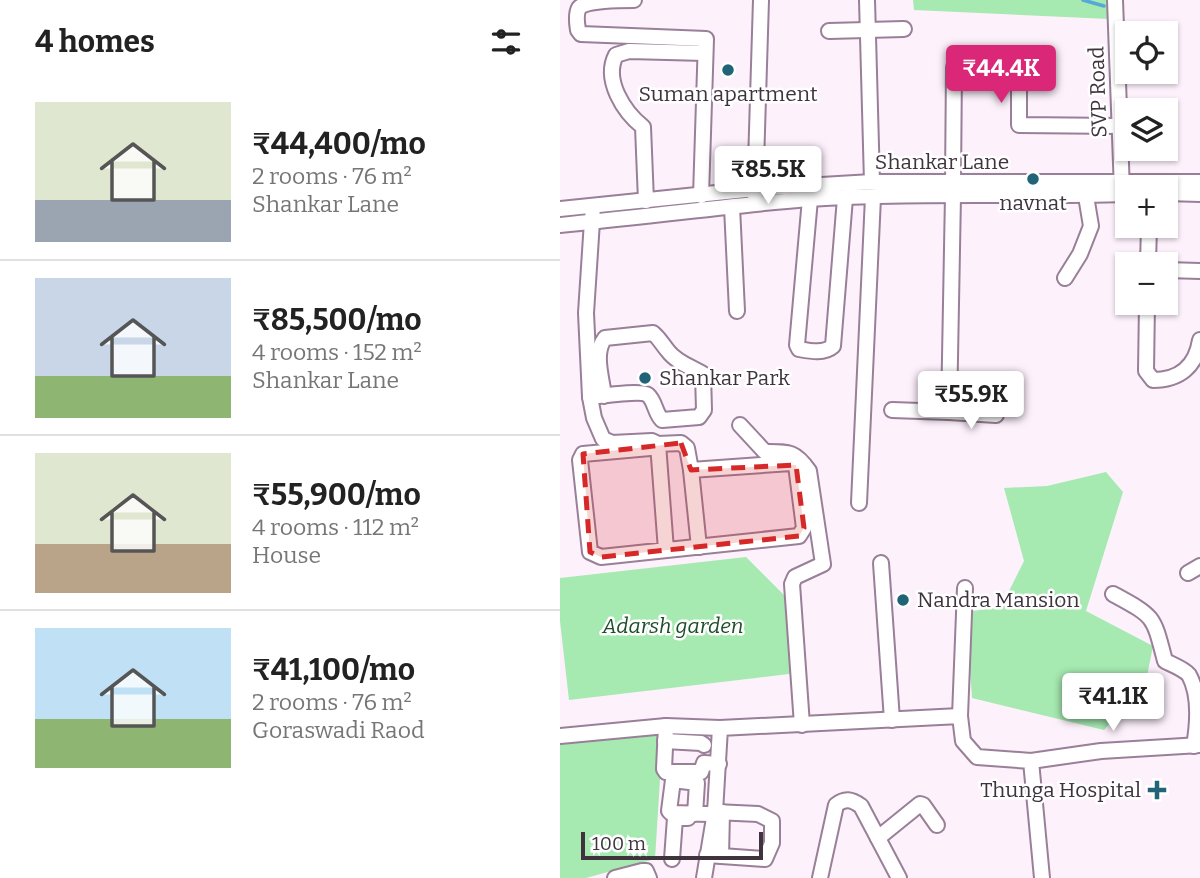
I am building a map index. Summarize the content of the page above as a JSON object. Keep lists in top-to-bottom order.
{
  "streets": {
    "street": ["SVP Road", "Shankar Lane"]
  },
  "parks": ["Adarsh garden"],
  "places": {
    "other": [
      "Suman apartment",
      "navnat",
      "Shankar Park",
      "Nandra Mansion"
    ],
    "health": ["Thunga Hospital"]
  },
  "scale_bar": "100 m",
  "page": {
    "heading": "4 homes",
    "map_buttons": ["+", "−"],
    "price": [
      "₹44.4K",
      "₹85.5K",
      "₹55.9K",
      "₹41.1K"
    ],
    "list": [
      {
        "name": "₹44,400/mo",
        "note": "2 rooms · 76 m² · Shankar Lane"
      },
      {
        "name": "₹85,500/mo",
        "note": "4 rooms · 152 m² · Shankar Lane"
      },
      {
        "name": "₹55,900/mo",
        "note": "4 rooms · 112 m² · House"
      },
      {
        "name": "₹41,100/mo",
        "note": "2 rooms · 76 m² · Goraswadi Raod"
      }
    ],
    "scale": "100 m"
  }
}
